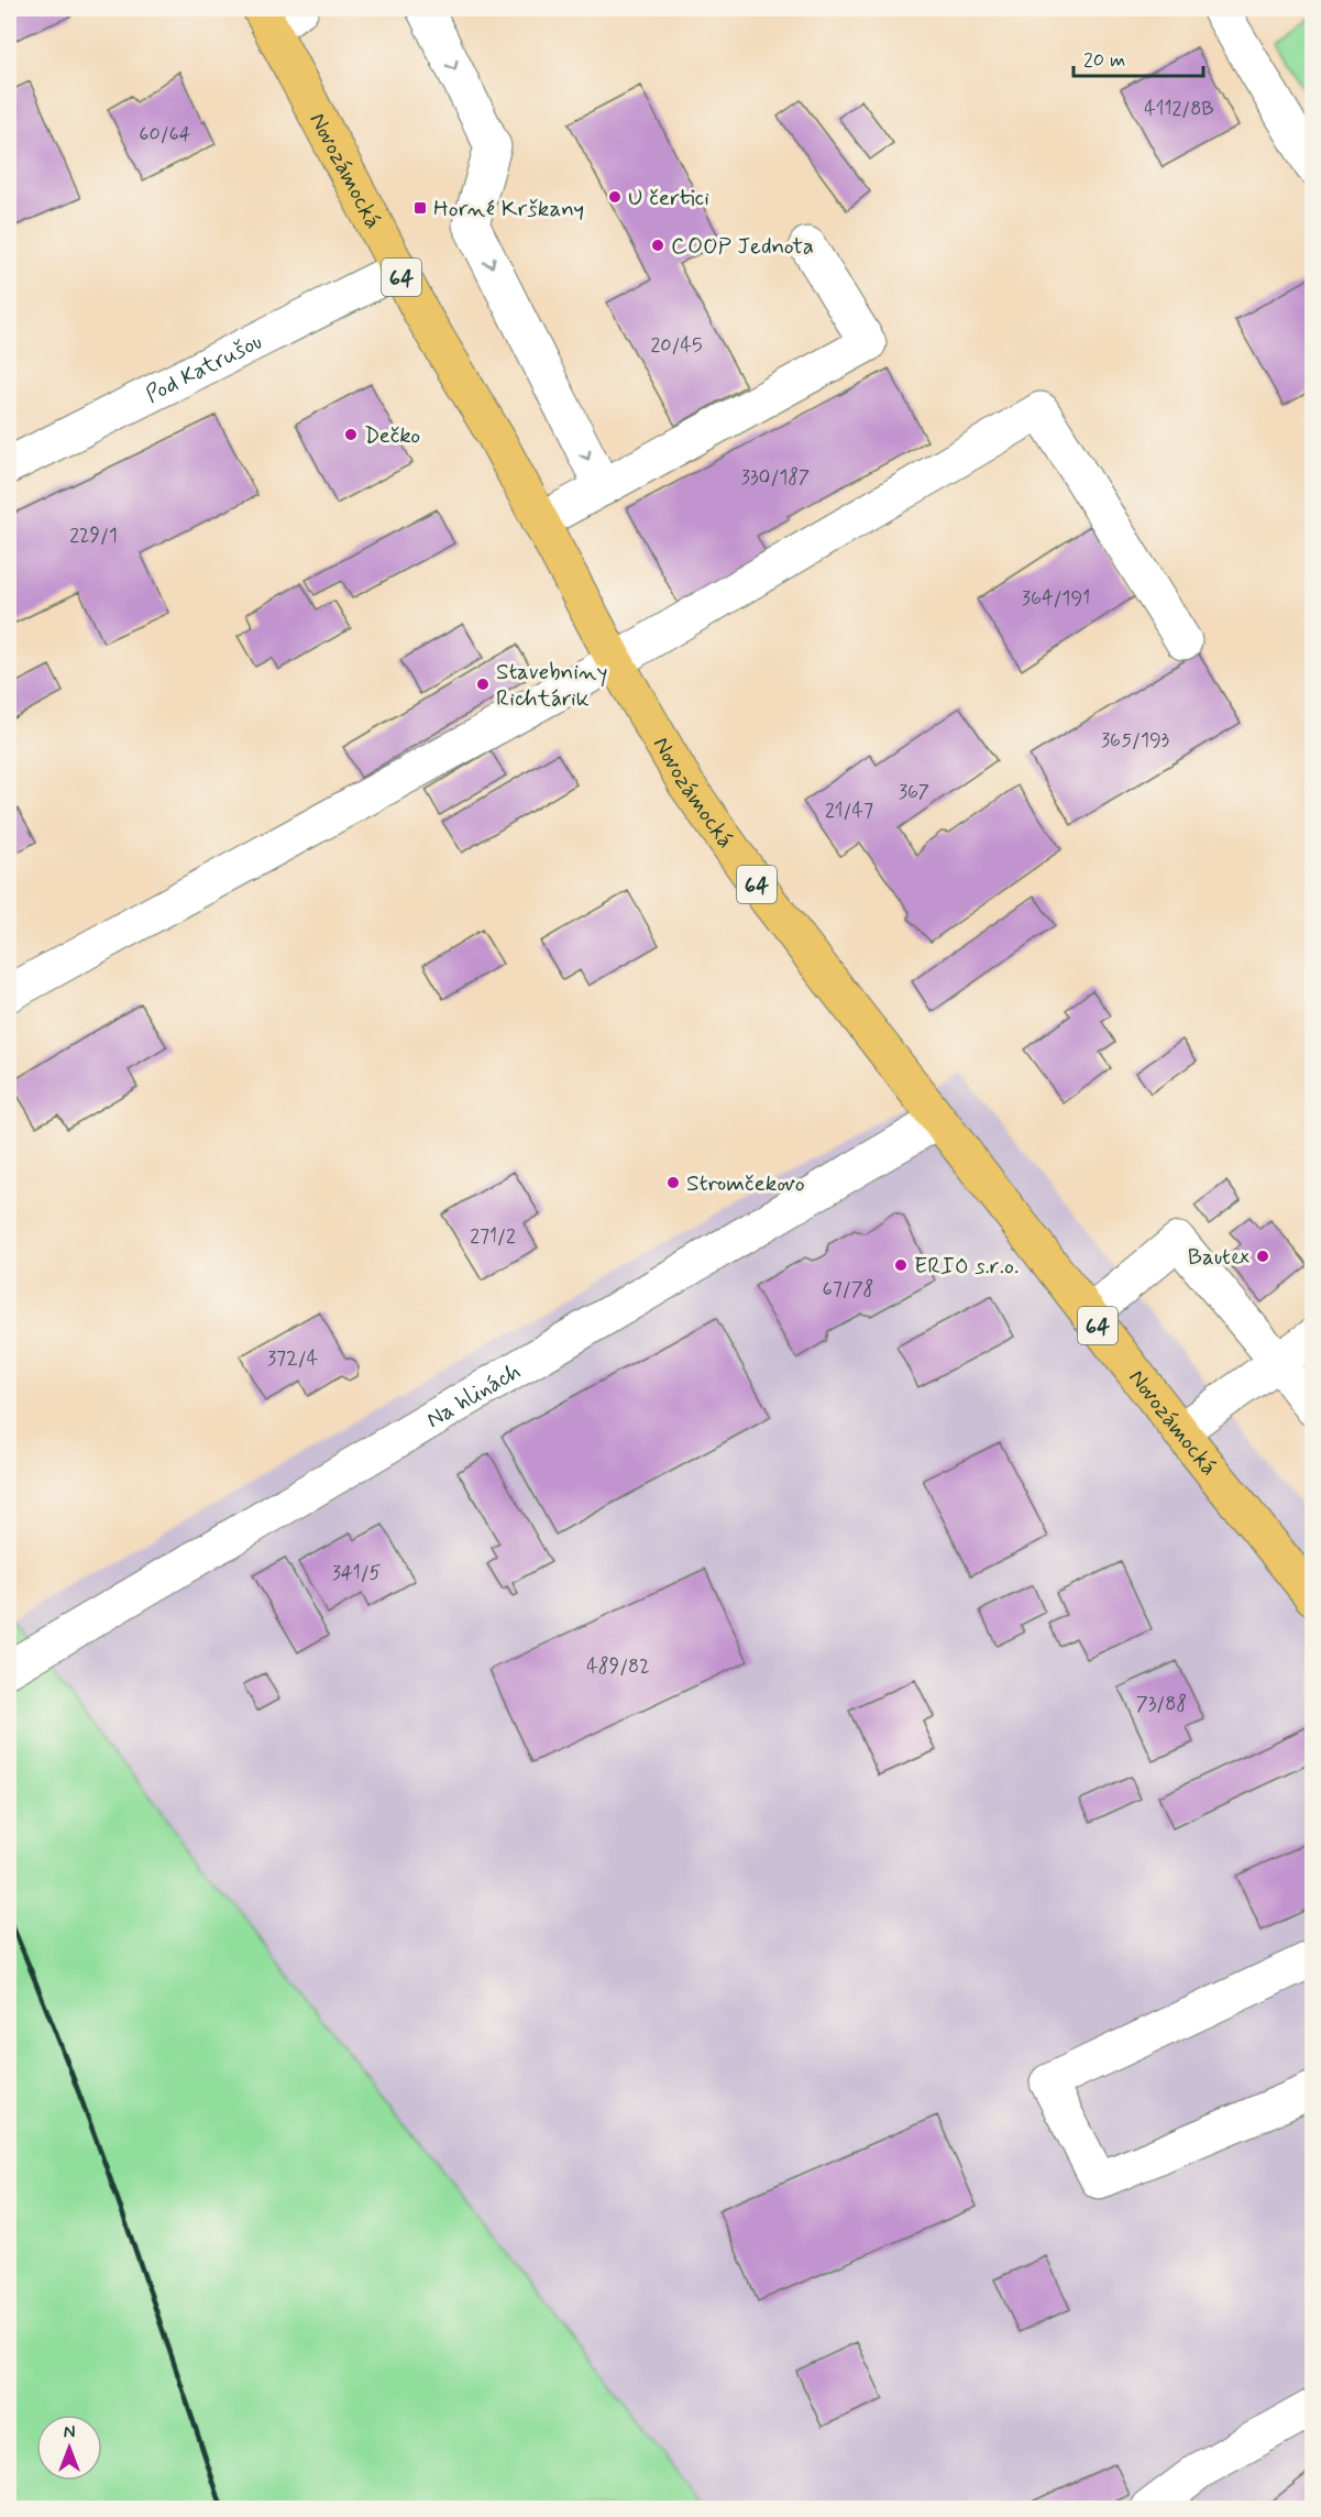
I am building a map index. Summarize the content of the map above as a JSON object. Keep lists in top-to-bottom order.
{
  "streets": {
    "main road": ["Novozámocká", "64"],
    "street": ["Pod Katrušou", "Na hlinách"]
  },
  "crossings": [
    ["Novozámocká", "Pod Katrušou"],
    ["Novozámocká", "Na hlinách"]
  ],
  "places": {
    "other": [
      "U čertici",
      "COOP Jednota",
      "Dečko",
      "Stavebniny Richtárik",
      "Stromčekovo",
      "Bautex",
      "ERIO s.r.o."
    ],
    "transit": ["Horné Krškany"]
  },
  "house_numbers": [
    "4112/8B",
    "60/64",
    "20/45",
    "330/187",
    "229/1",
    "364/191",
    "365/193",
    "367",
    "21/47",
    "271/2",
    "67/78",
    "372/4",
    "341/5",
    "489/82",
    "73/88"
  ],
  "scale_bar": "20 m",
  "north": "top"
}
